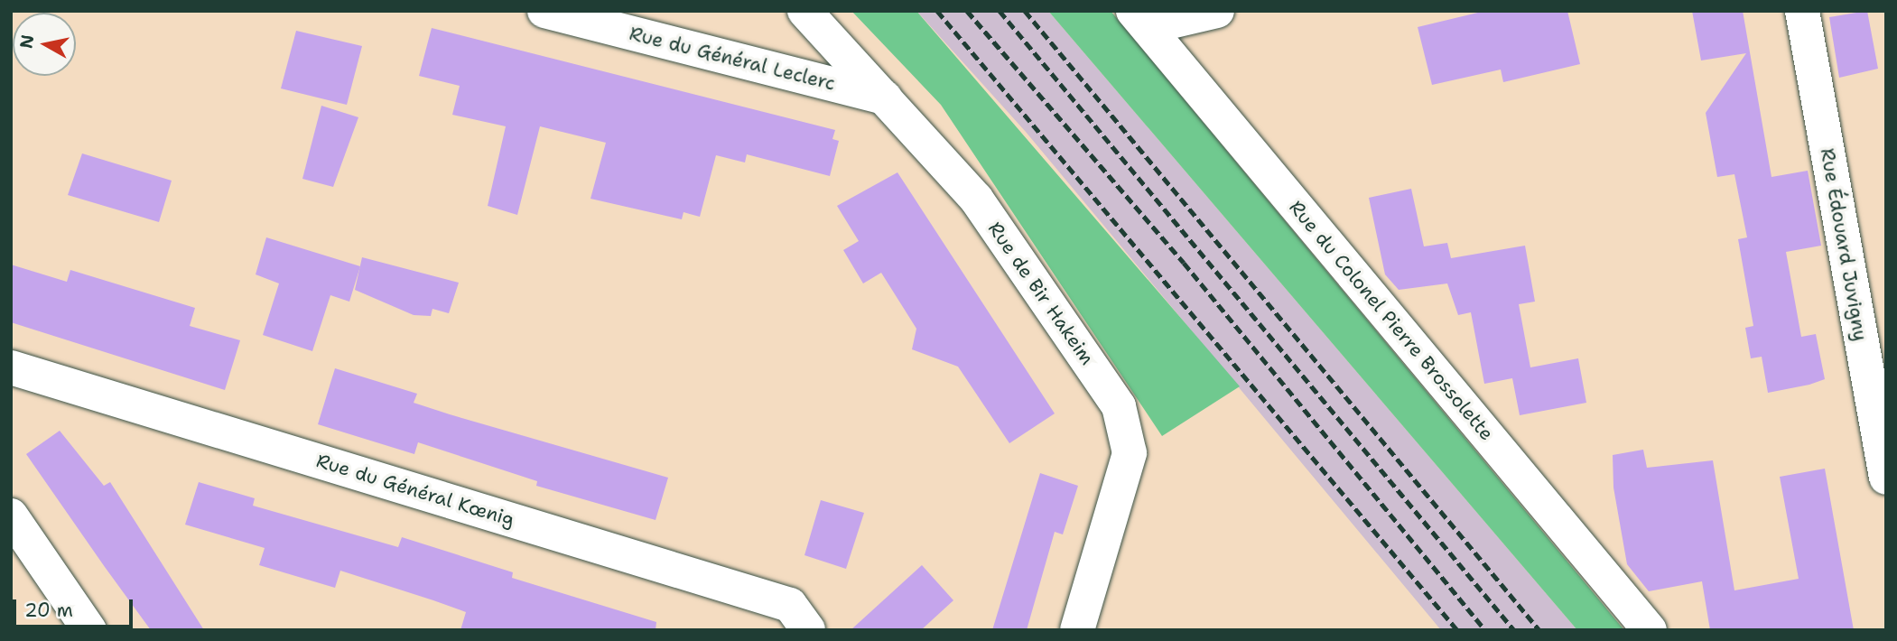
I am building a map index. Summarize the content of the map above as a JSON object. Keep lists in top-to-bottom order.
{
  "streets": {
    "street": [
      "Rue du Général Leclerc",
      "Rue Édouard Juvigny",
      "Rue de Bir Hakeim",
      "Rue du Colonel Pierre Brossolette",
      "Rue du Général Kœnig"
    ]
  },
  "crossings": [
    ["Rue du Général Leclerc", "Rue de Bir Hakeim"]
  ],
  "scale_bar": "20 m",
  "north": "left"
}
